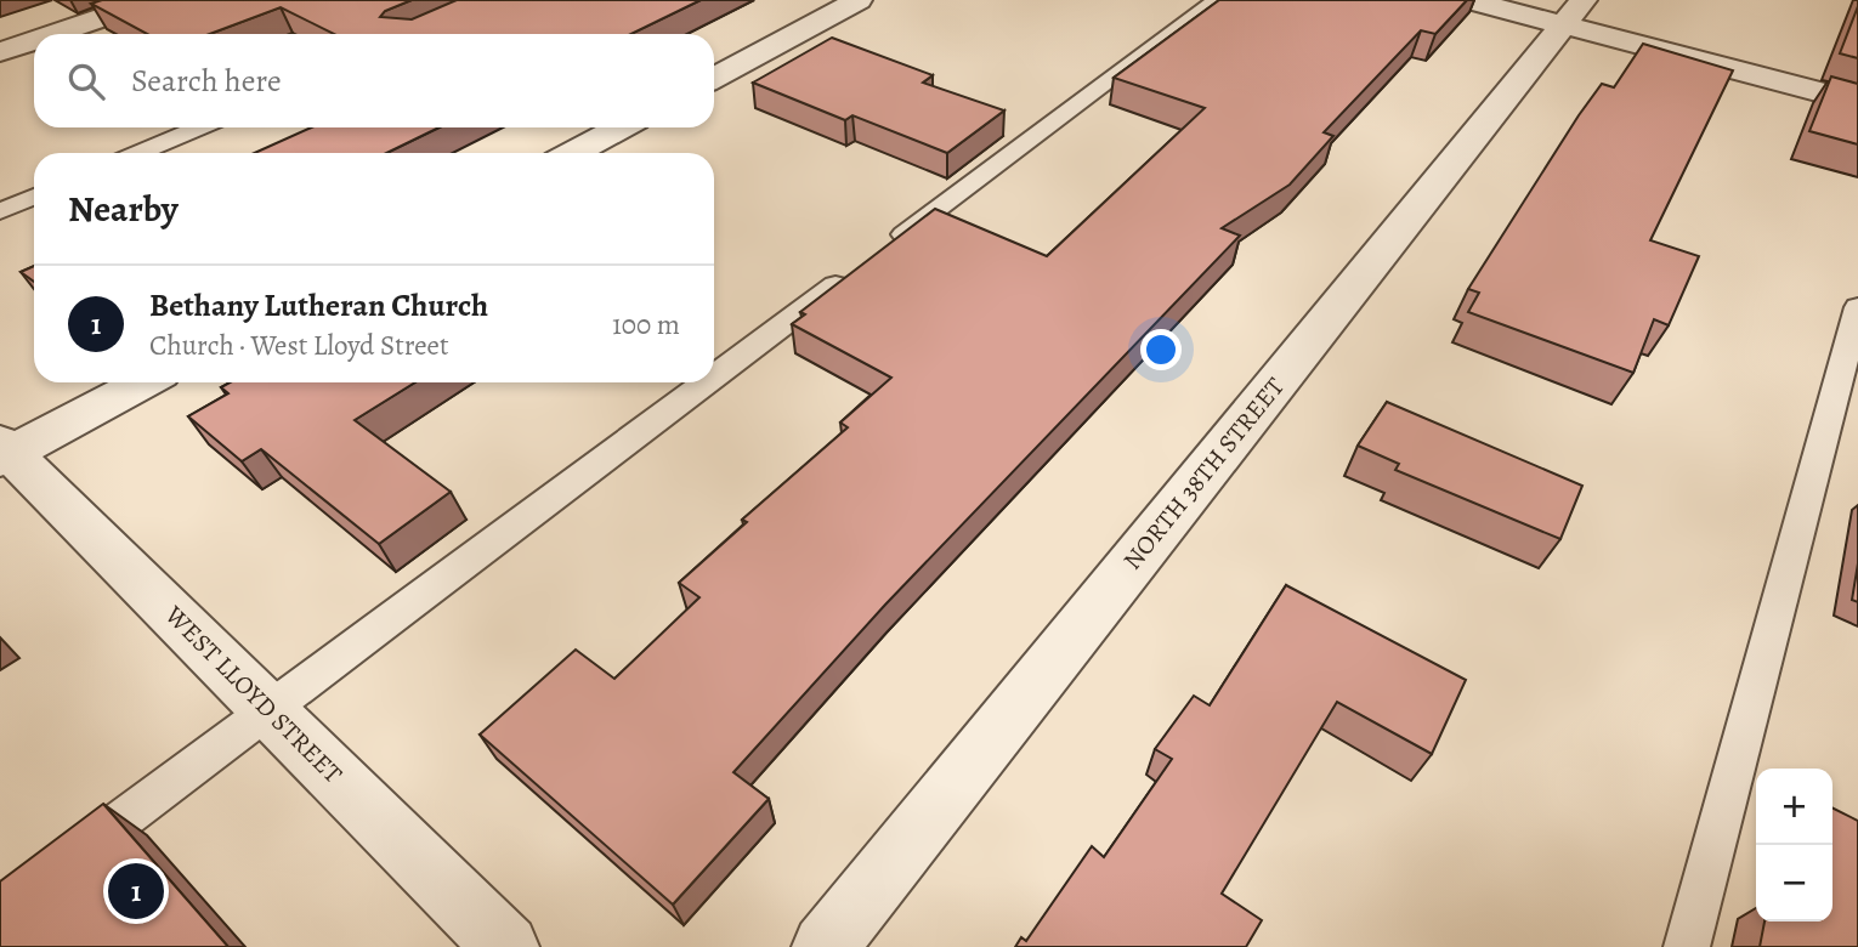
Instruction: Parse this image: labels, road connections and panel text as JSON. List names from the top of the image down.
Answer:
{
  "streets": {
    "street": ["NORTH 38TH STREET", "WEST LLOYD STREET"]
  },
  "page": {
    "search": "Search here",
    "heading": "Nearby",
    "list": [
      {
        "mark": "1",
        "name": "Bethany Lutheran Church",
        "note": "Church · West Lloyd Street",
        "value": "100 m"
      }
    ],
    "map_buttons": ["+", "−"],
    "pins": "1"
  }
}
